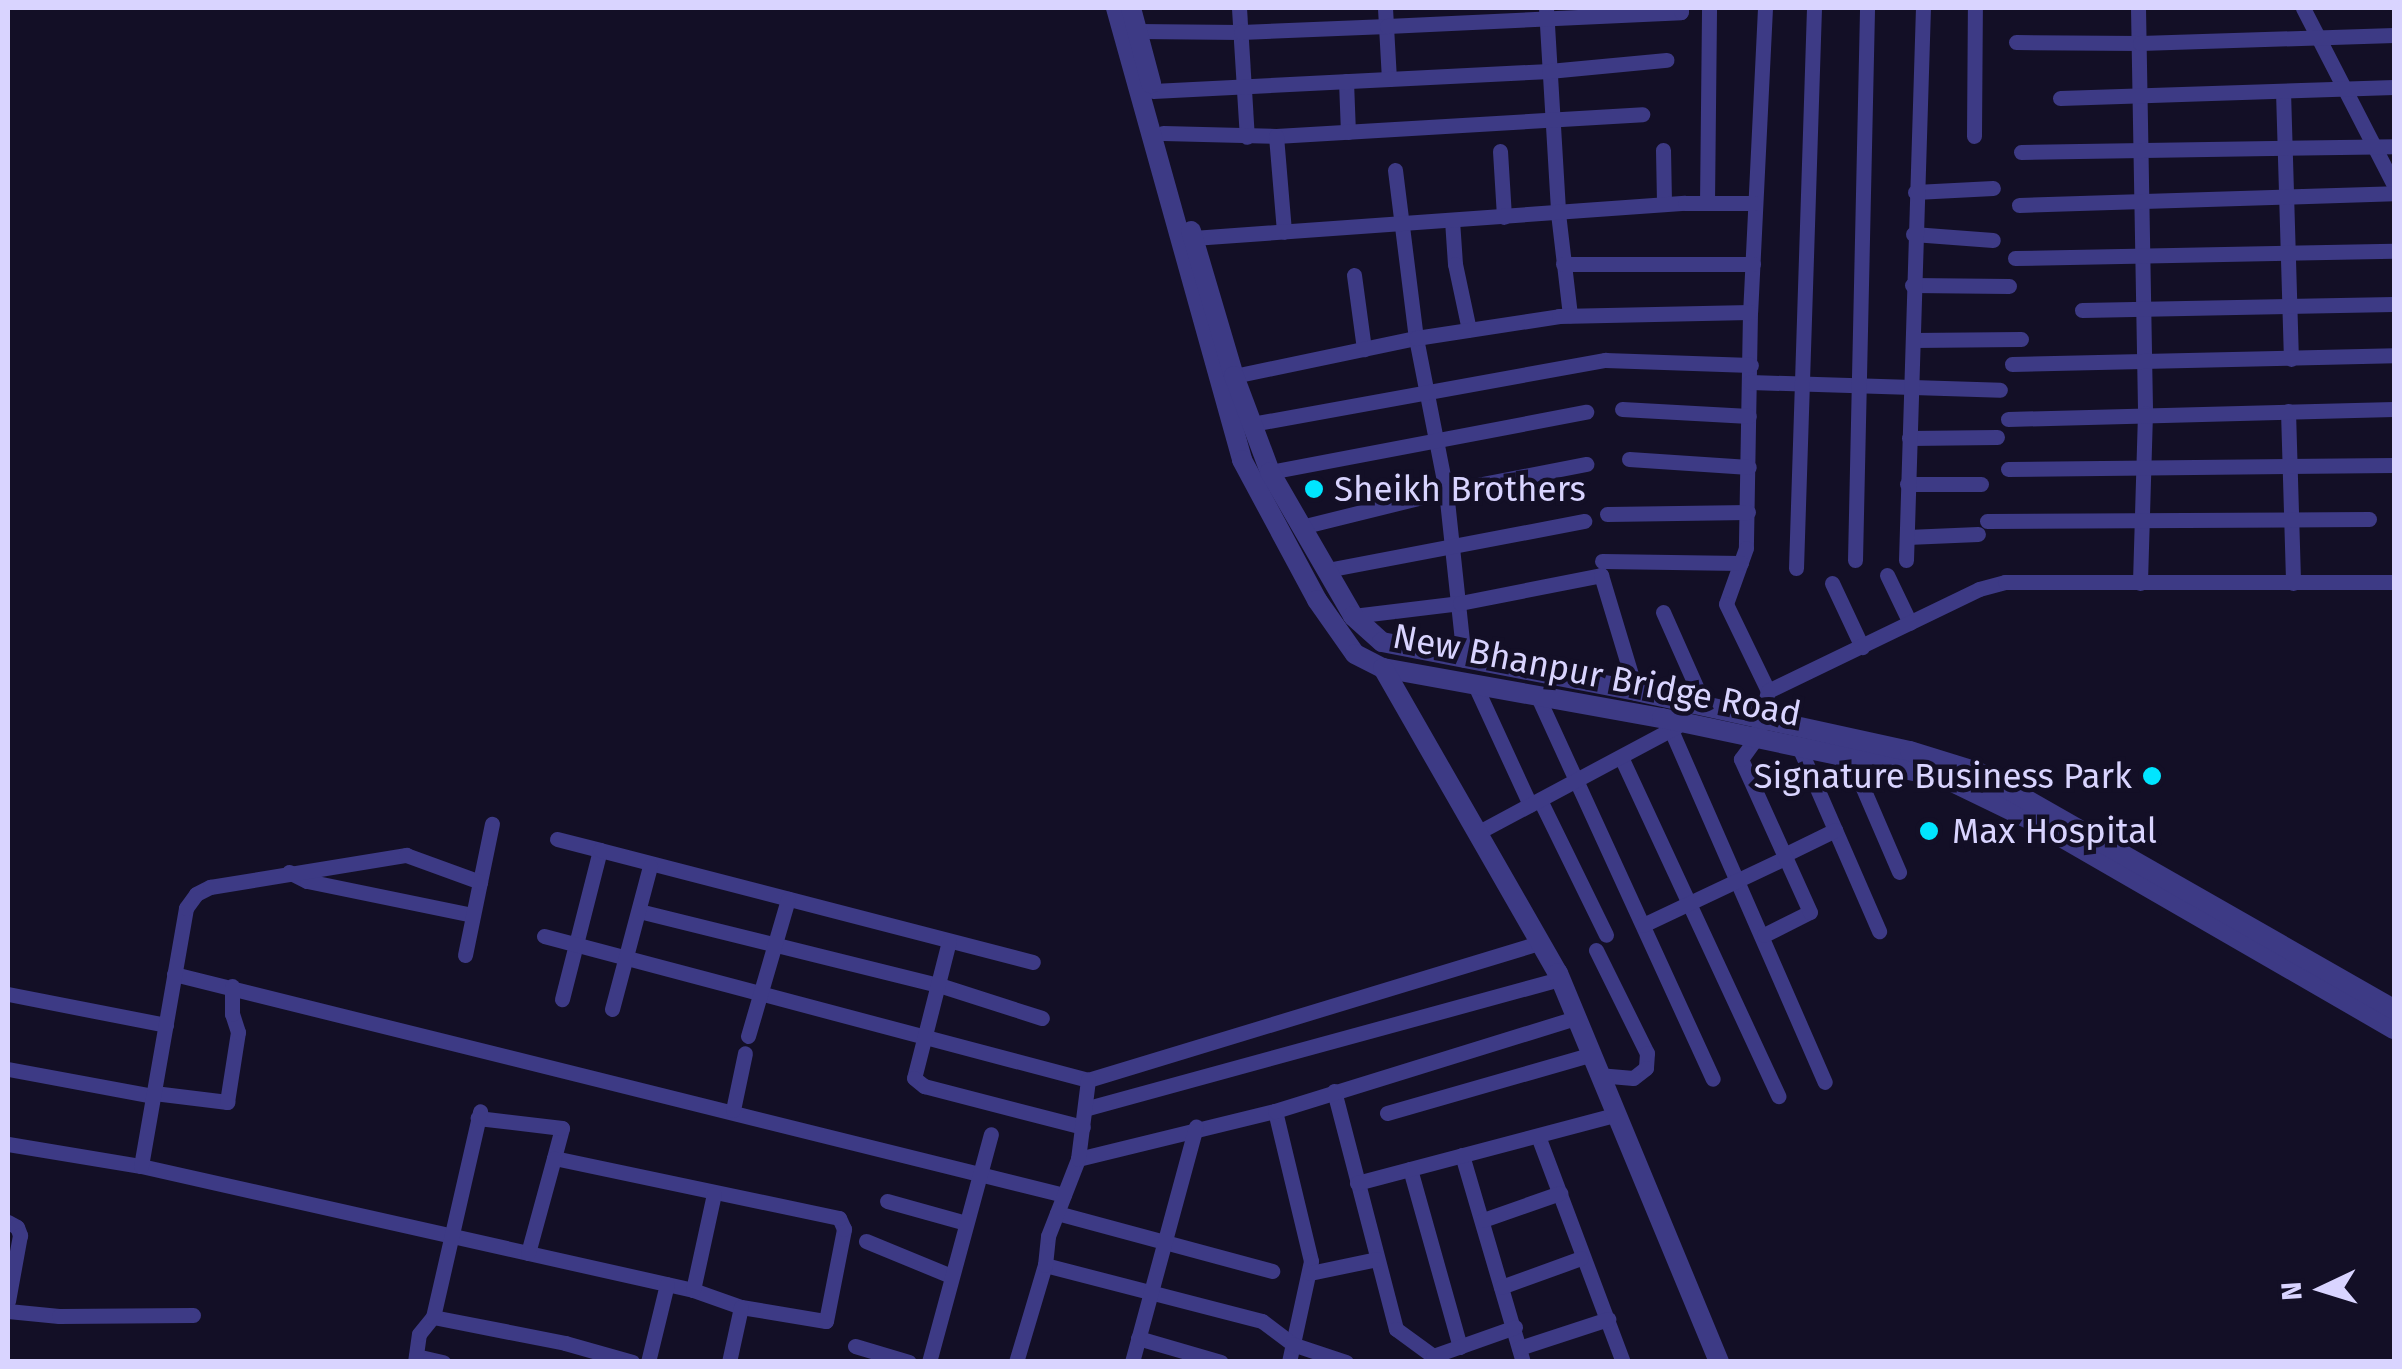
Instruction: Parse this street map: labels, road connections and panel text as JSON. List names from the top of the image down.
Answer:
{
  "streets": {
    "street": ["New Bhanpur Bridge Road"]
  },
  "places": ["Sheikh Brothers", "Signature Business Park", "Max Hospital"],
  "north": "left"
}
